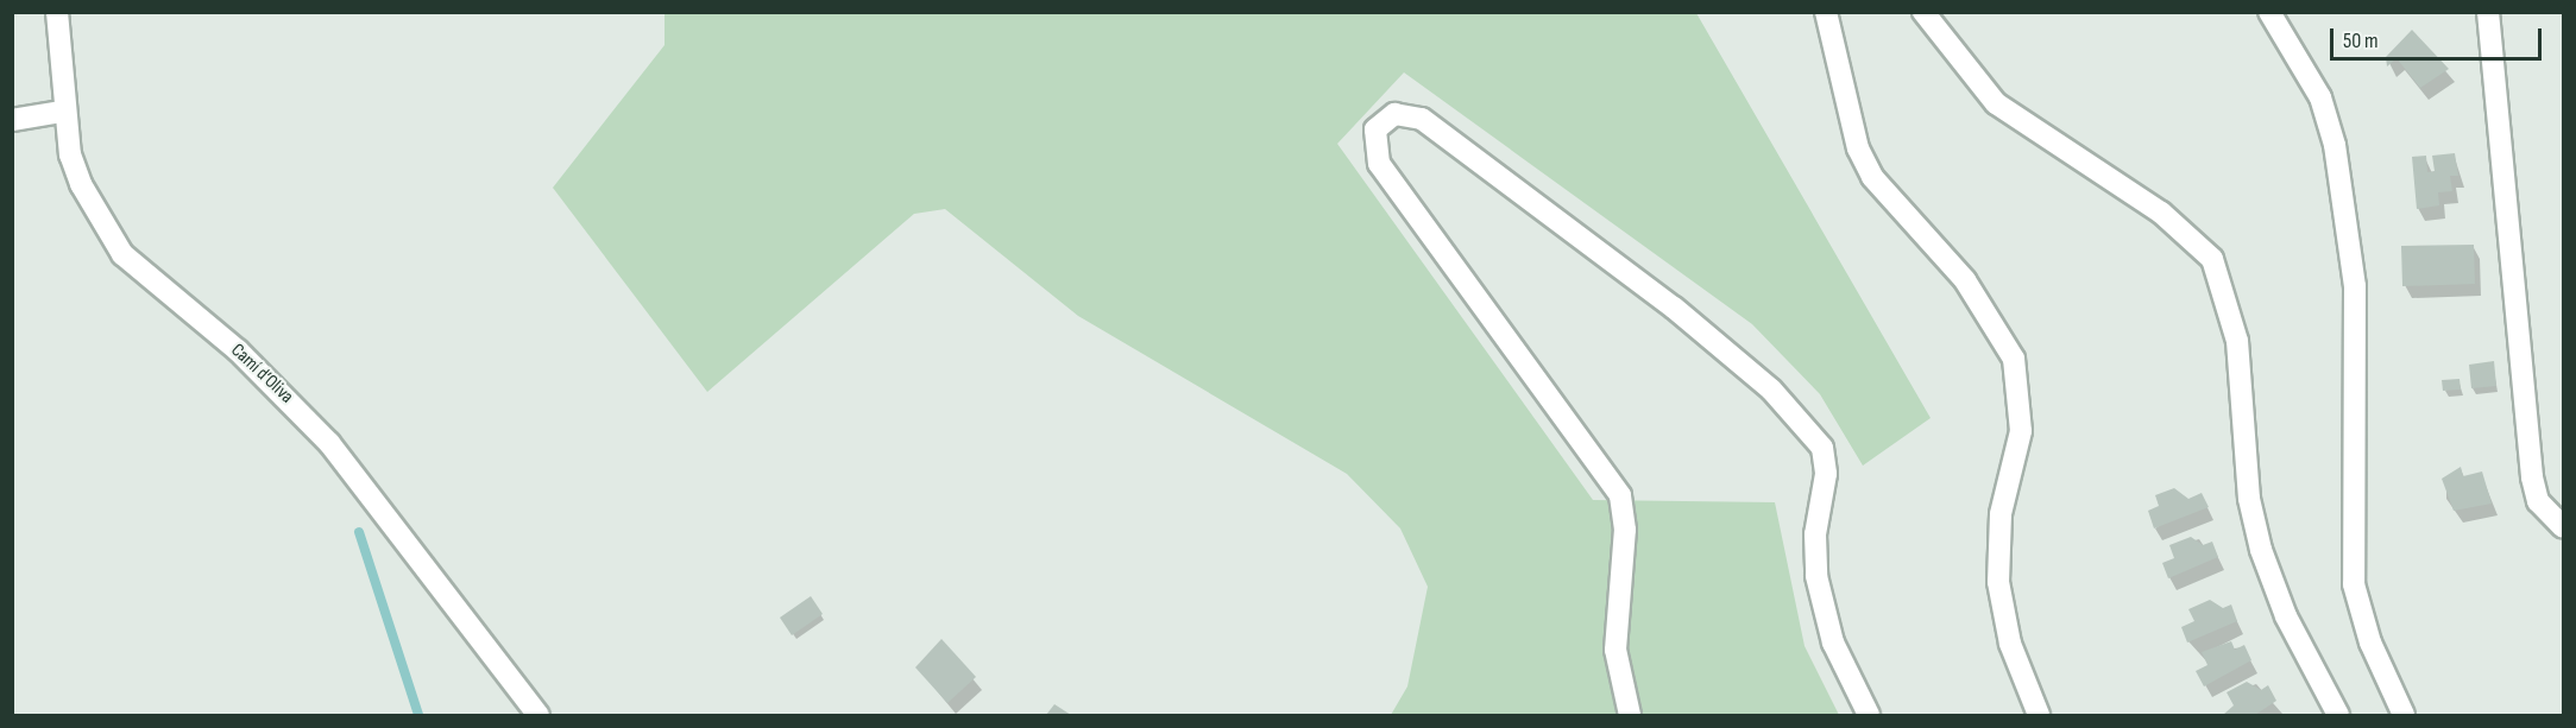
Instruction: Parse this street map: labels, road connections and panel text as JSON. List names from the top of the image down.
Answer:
{
  "streets": {
    "street": ["Camí d’Oliva"]
  },
  "scale_bar": "50 m"
}
